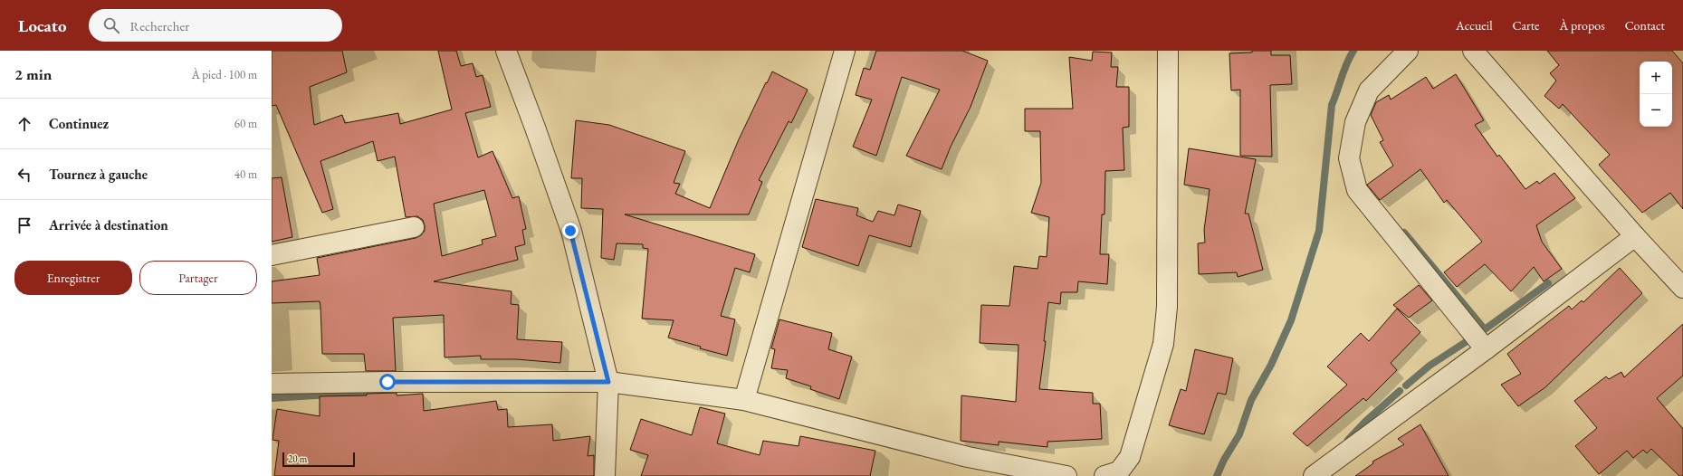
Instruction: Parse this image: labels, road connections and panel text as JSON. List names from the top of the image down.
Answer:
{
  "scale_bar": "20 m",
  "page": {
    "header": "Locato",
    "search": "Rechercher",
    "nav": [
      "Accueil",
      "Carte",
      "À propos",
      "Contact"
    ],
    "heading": ["2 min", "À pied · 100 m"],
    "map_buttons": ["+", "−"],
    "list": [
      ["Continuez", "60 m"],
      ["Tournez à gauche", "40 m"],
      "Arrivée à destination"
    ],
    "buttons": ["Enregistrer", "Partager"],
    "scale": "20 m"
  }
}
